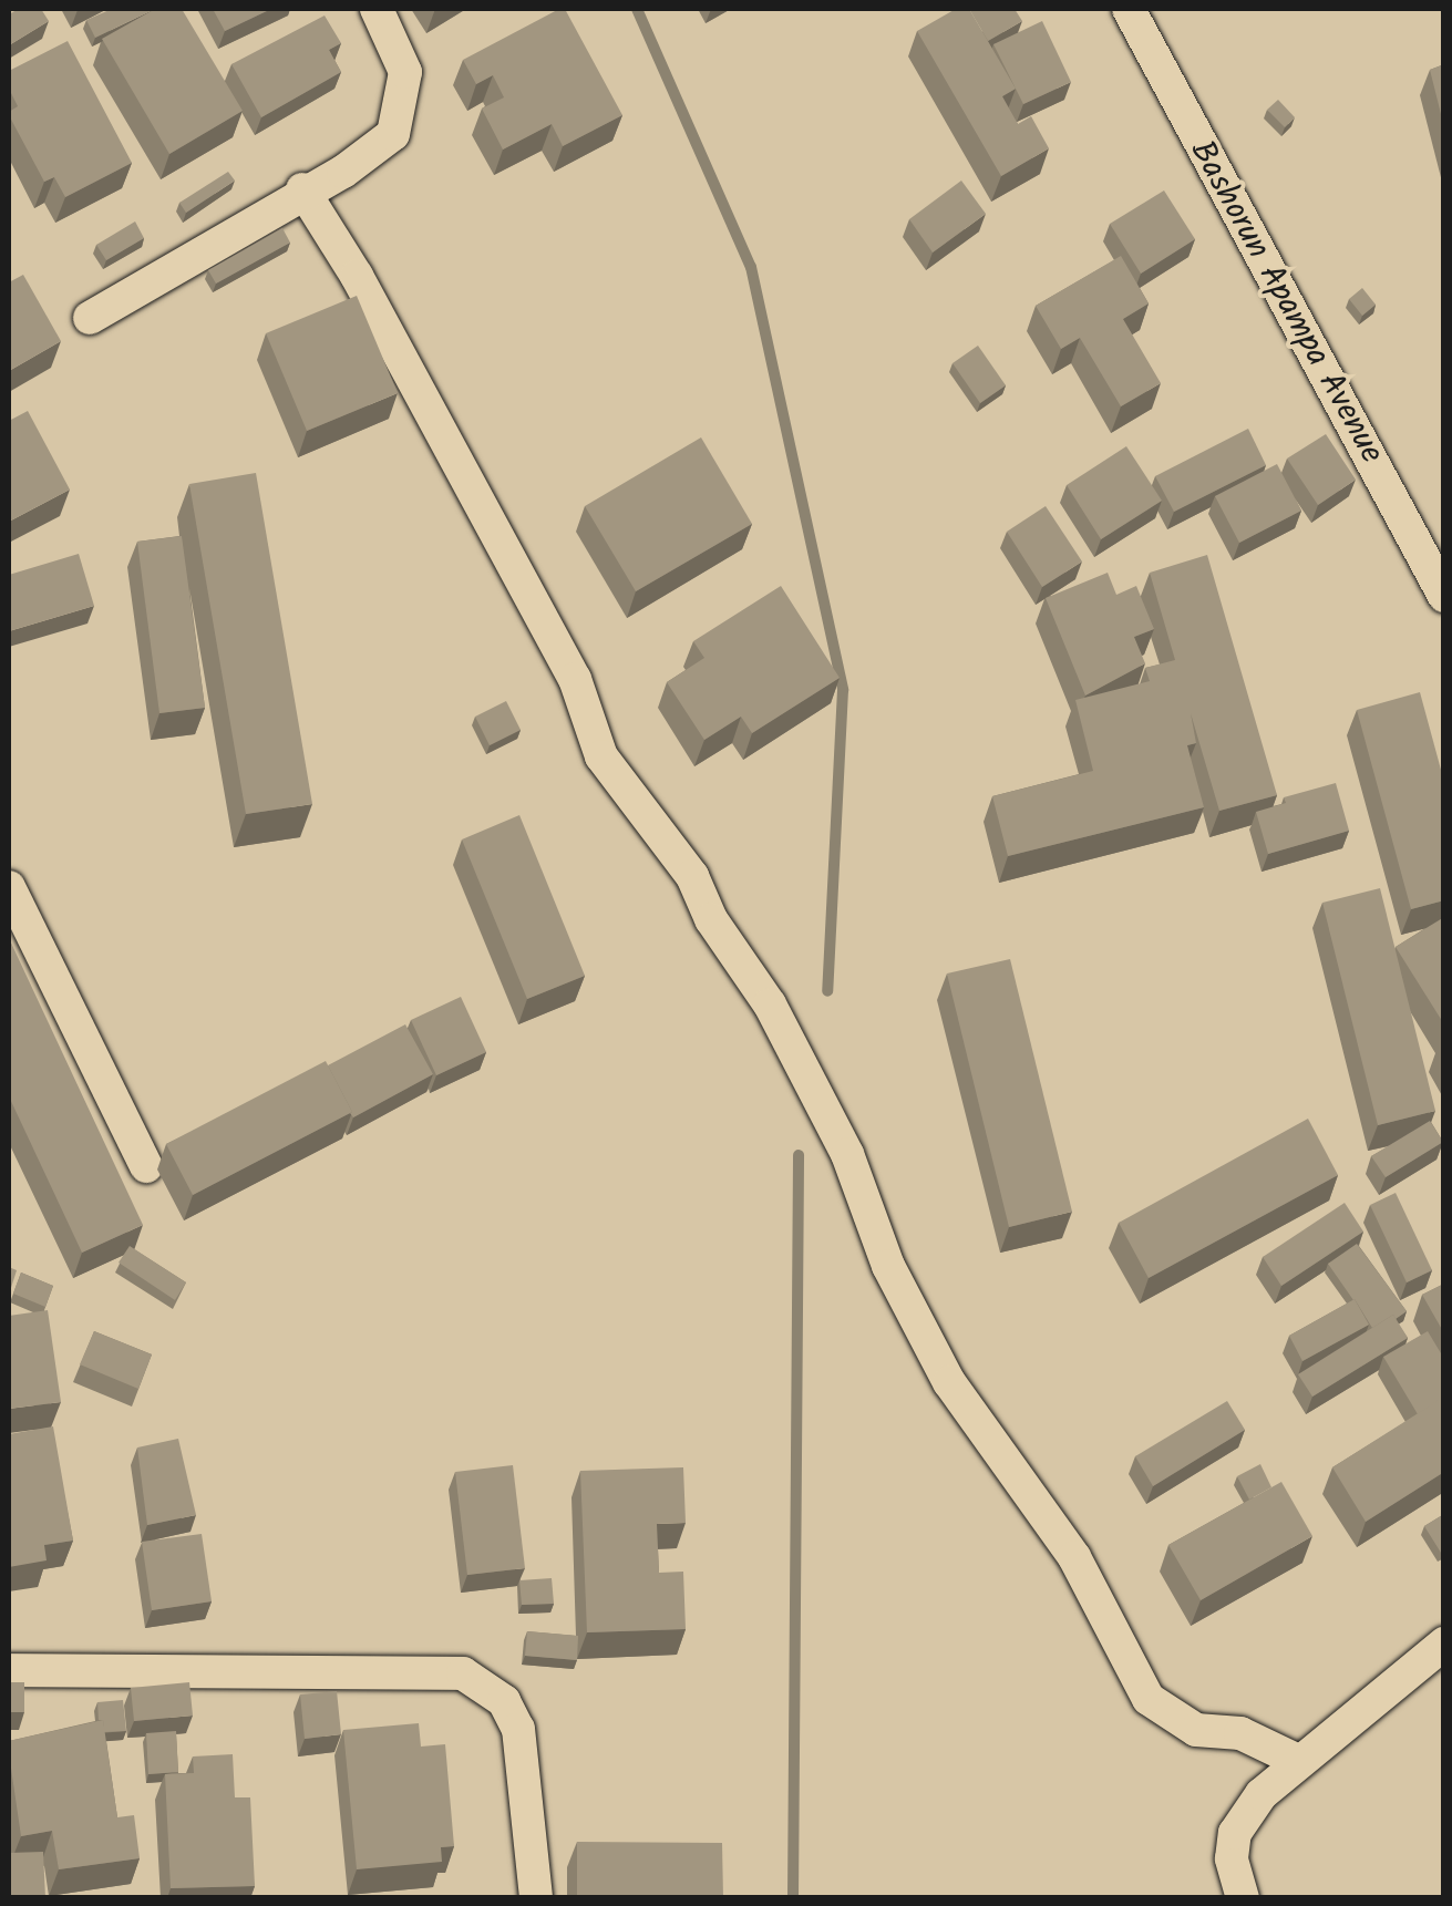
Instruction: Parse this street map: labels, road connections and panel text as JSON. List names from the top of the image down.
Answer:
{
  "streets": {
    "street": ["Bashorun Apampa Avenue"]
  }
}
